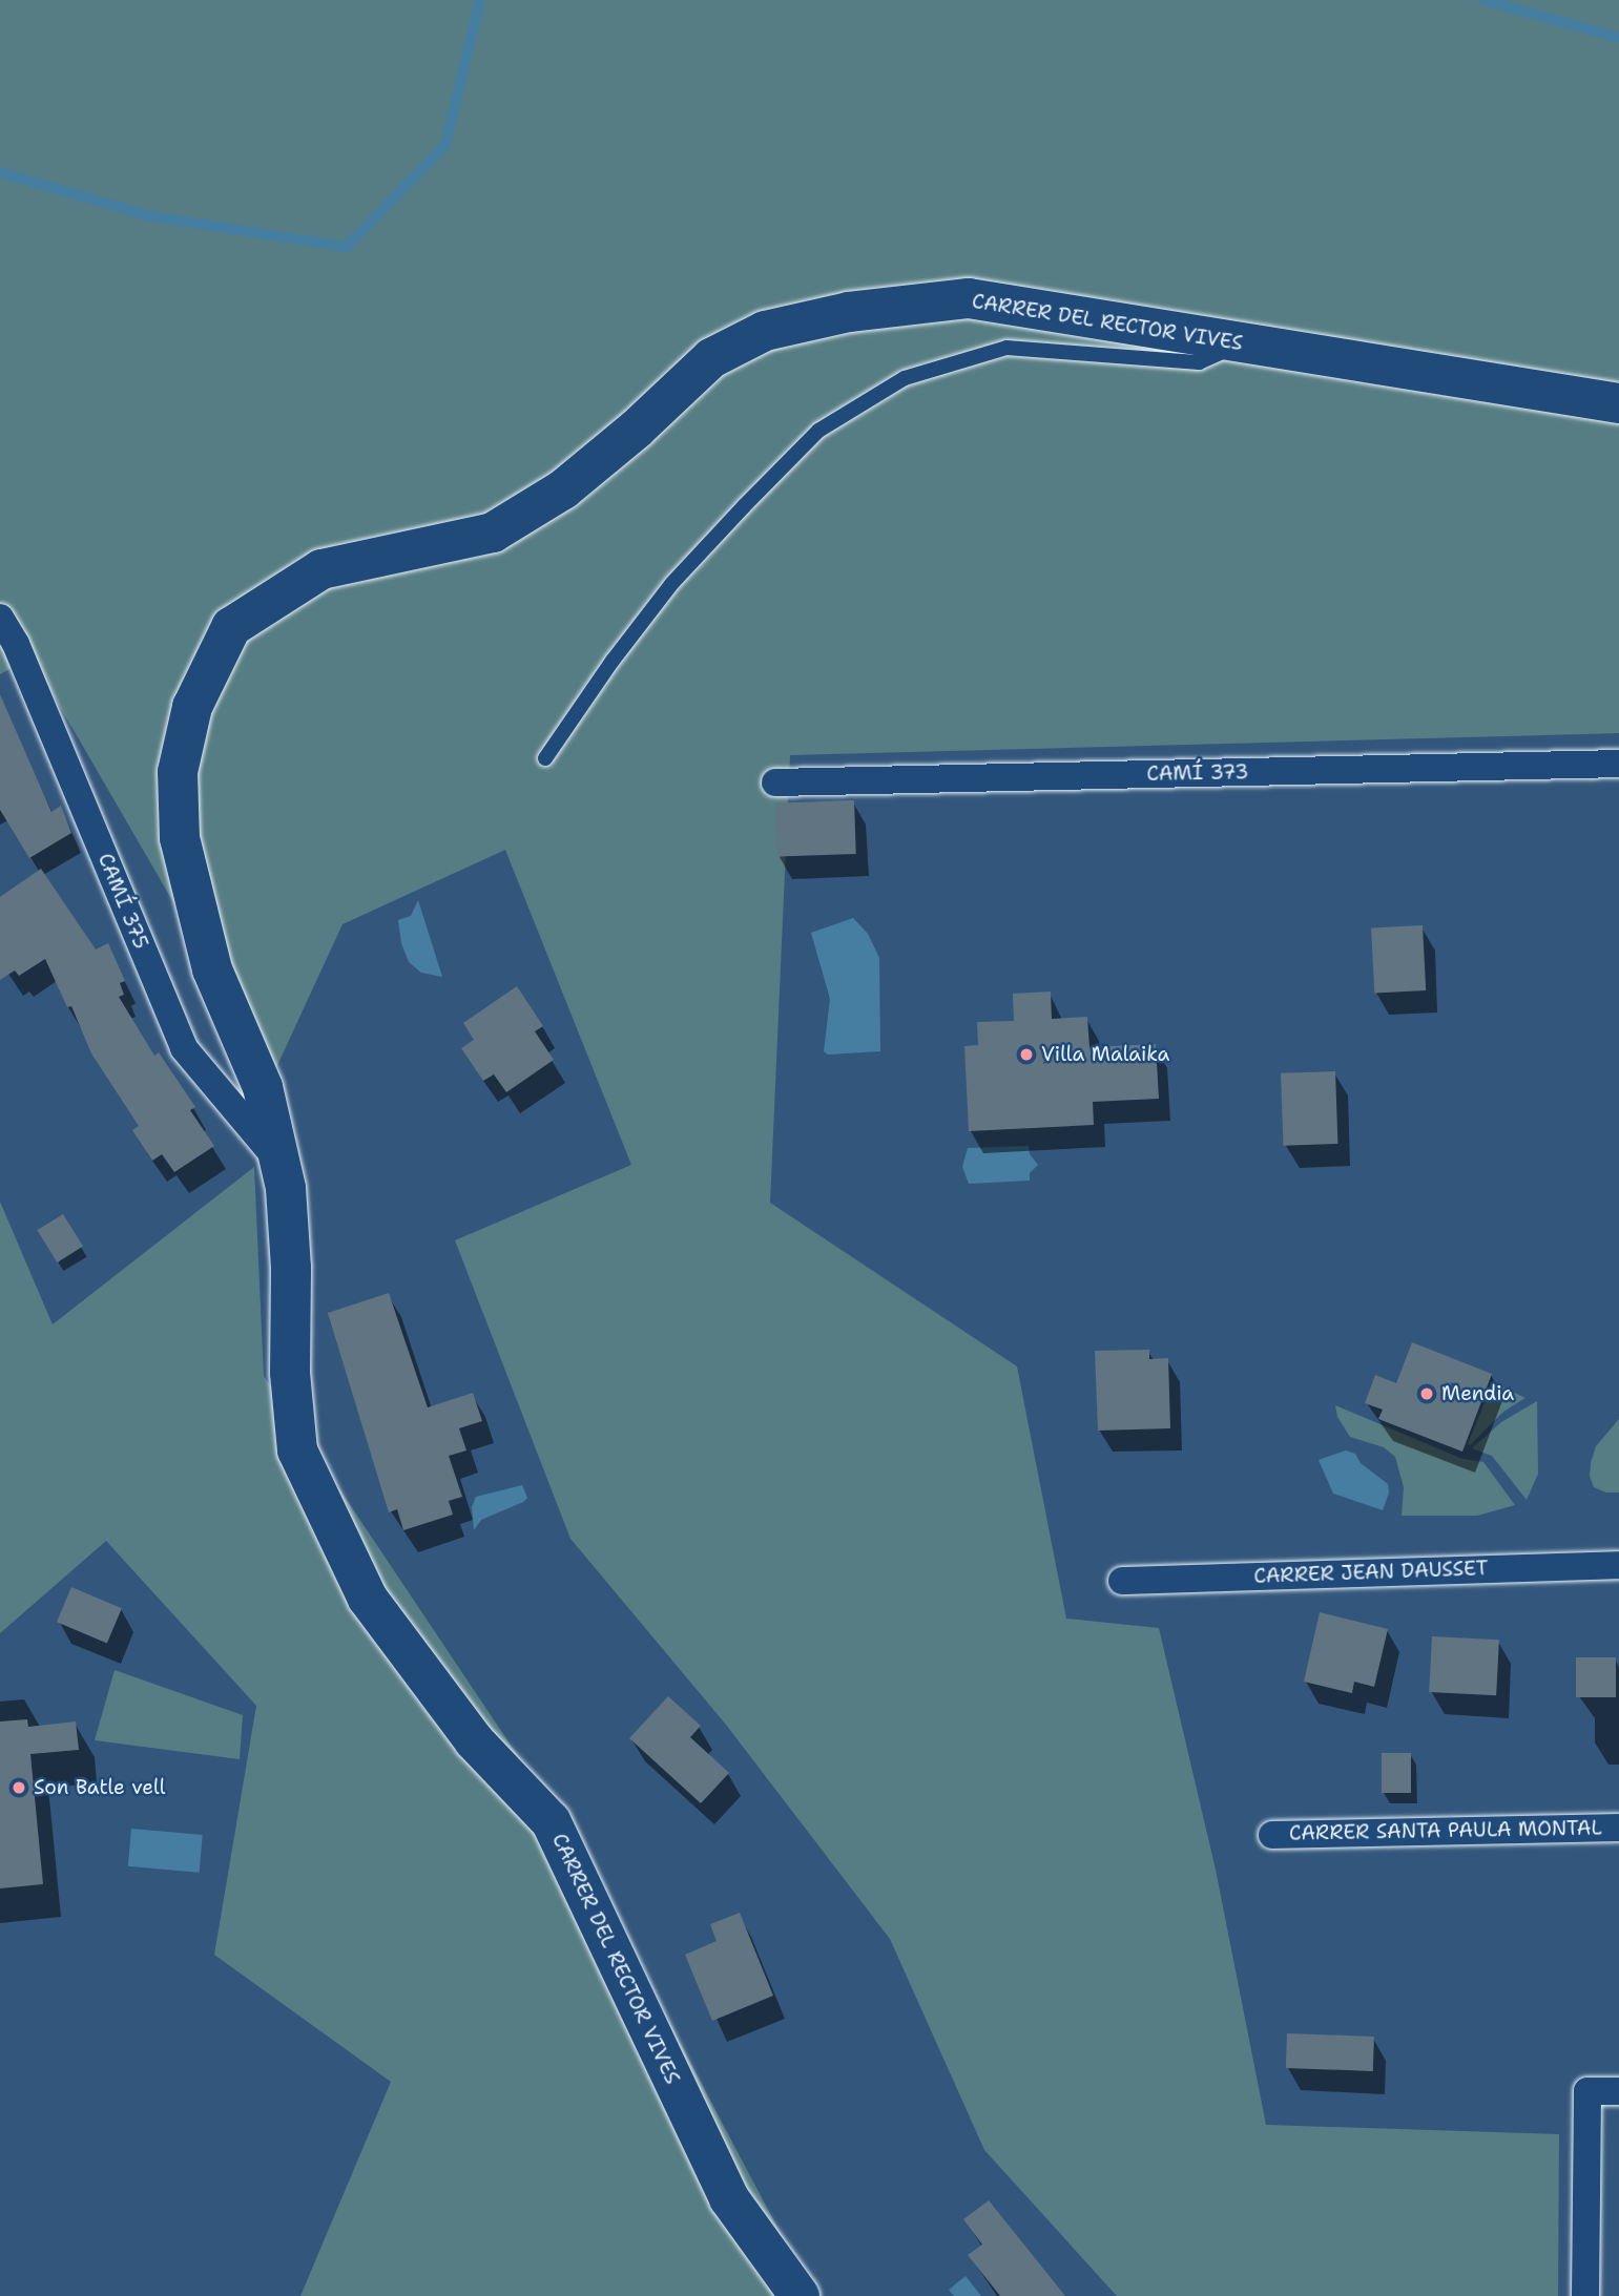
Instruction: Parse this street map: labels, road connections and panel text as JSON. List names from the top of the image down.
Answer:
{
  "streets": {
    "street": [
      "CARRER DEL RECTOR VIVES",
      "CAMÍ 373",
      "CAMÍ 375",
      "CARRER JEAN DAUSSET",
      "CARRER SANTA PAULA MONTAL"
    ]
  },
  "crossings": [
    ["CARRER DEL RECTOR VIVES", "CAMÍ 375"]
  ],
  "places": ["Villa Malaika", "Mendia", "Son Batle vell"]
}
